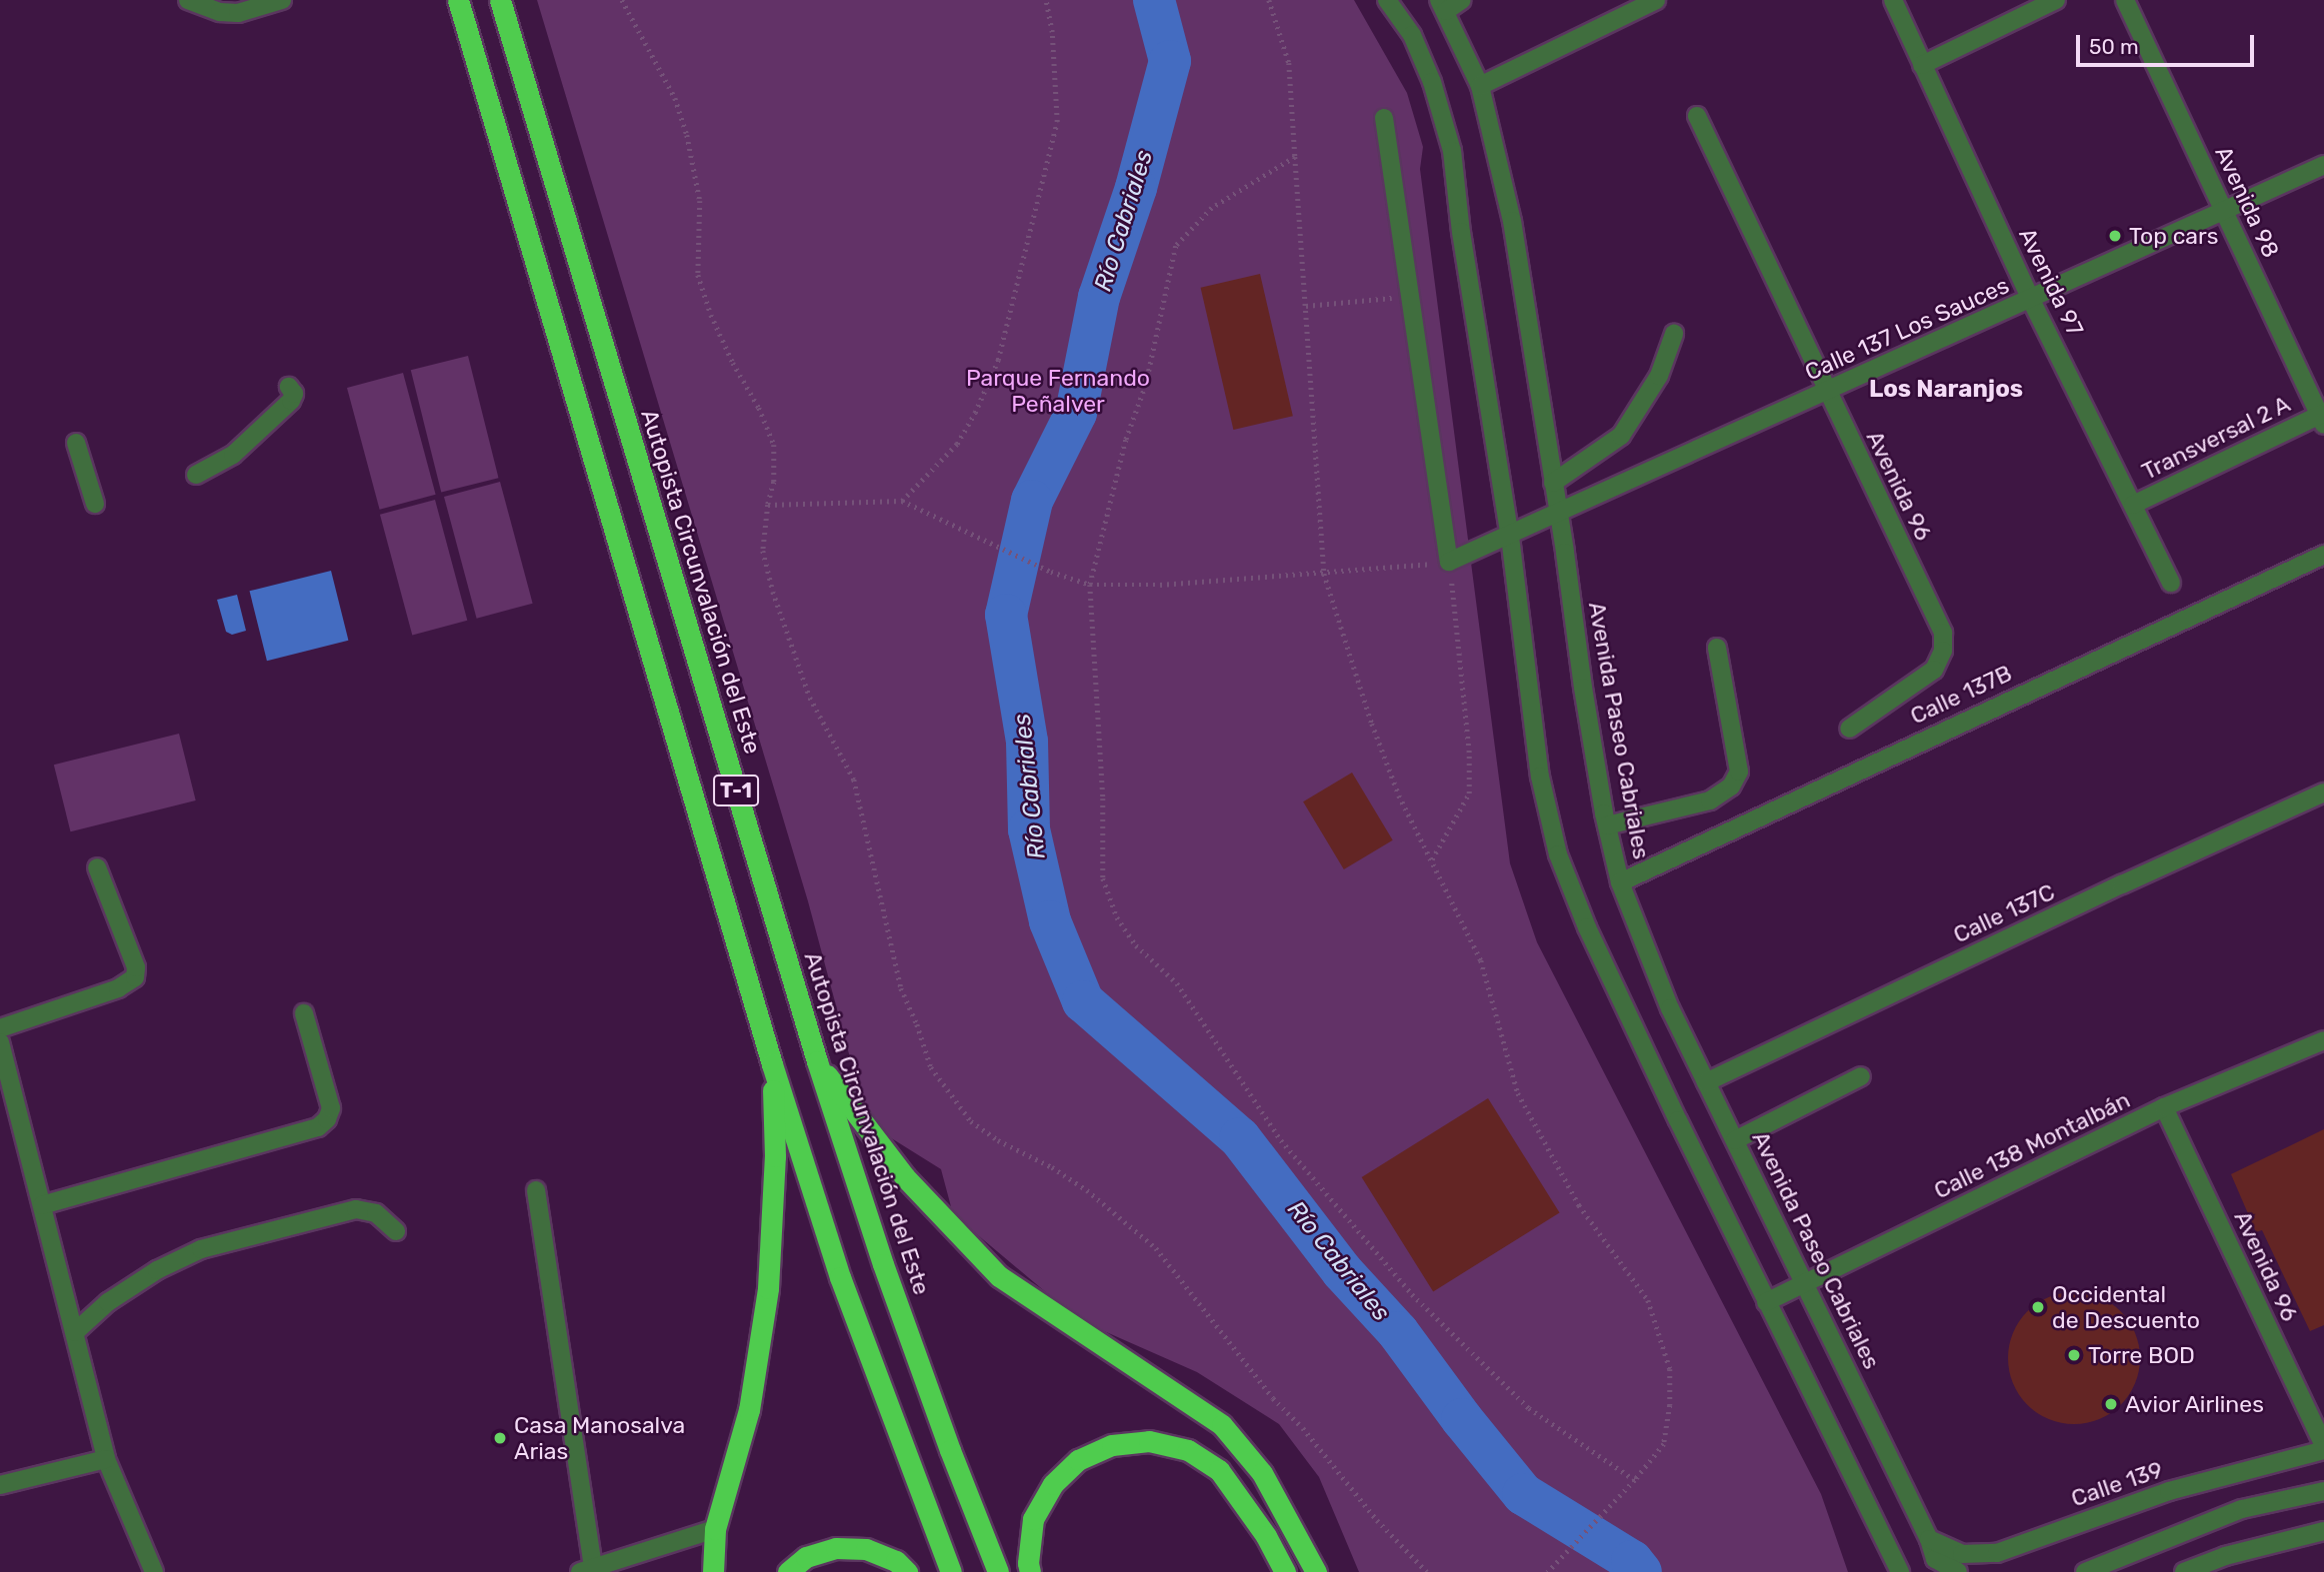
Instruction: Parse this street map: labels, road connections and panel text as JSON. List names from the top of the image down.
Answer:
{
  "streets": {
    "highway": ["Autopista Circunvalación del Este", "T-1"],
    "street": [
      "Avenida 98",
      "Avenida 97",
      "Calle 137 Los Sauces",
      "Transversal 2 A",
      "Avenida 96",
      "Calle 137B",
      "Avenida Paseo Cabriales",
      "Calle 137C",
      "Calle 138 Montalbán",
      "Calle 139"
    ]
  },
  "crossings": [
    ["Avenida 98", "Calle 137 Los Sauces"],
    ["Avenida 98", "Transversal 2 A"],
    ["Avenida 97", "Calle 137 Los Sauces"],
    ["Avenida 97", "Transversal 2 A"],
    ["Calle 137 Los Sauces", "Avenida 96"],
    ["Calle 137 Los Sauces", "Avenida Paseo Cabriales"],
    ["Avenida 96", "Calle 138 Montalbán"],
    ["Avenida 96", "Calle 139"],
    ["Calle 137B", "Avenida Paseo Cabriales"],
    ["Avenida Paseo Cabriales", "Calle 137C"],
    ["Avenida Paseo Cabriales", "Calle 138 Montalbán"],
    ["Avenida Paseo Cabriales", "Calle 139"]
  ],
  "districts": ["Los Naranjos"],
  "water": ["Río Cabriales"],
  "parks": ["Parque Fernando Peñalver"],
  "places": [
    "Top cars",
    "Occidental de Descuento",
    "Torre BOD",
    "Avior Airlines",
    "Casa Manosalva Arias"
  ],
  "scale_bar": "50 m"
}
